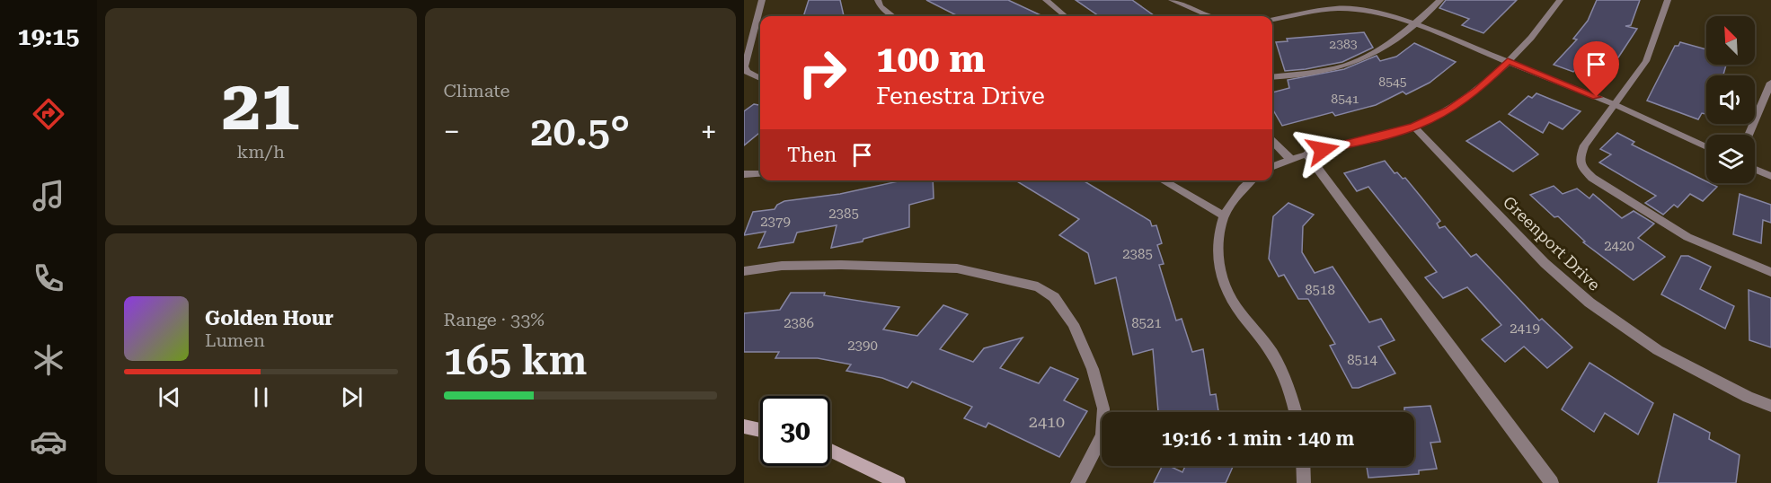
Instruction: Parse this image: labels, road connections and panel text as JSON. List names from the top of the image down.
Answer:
{
  "streets": {
    "street": ["Greenport Drive"]
  },
  "house_numbers": [
    "2383",
    "8545",
    "8541",
    "2385",
    "2379",
    "2420",
    "2385",
    "8518",
    "2386",
    "8521",
    "2419",
    "2390",
    "8514",
    "2410"
  ],
  "north": "top left",
  "page": {
    "tabs": "19:15",
    "tile": [
      ["21", "km/h"],
      "Climate",
      ["Range · 33%", "165 km"]
    ],
    "turn": ["100 m", "Fenestra Drive"],
    "heat": ["−", "20.5°", "+"],
    "then": "Then",
    "song": ["Golden Hour", "Lumen"],
    "limit": "30",
    "trip": "19:16 · 1 min · 140 m"
  }
}
